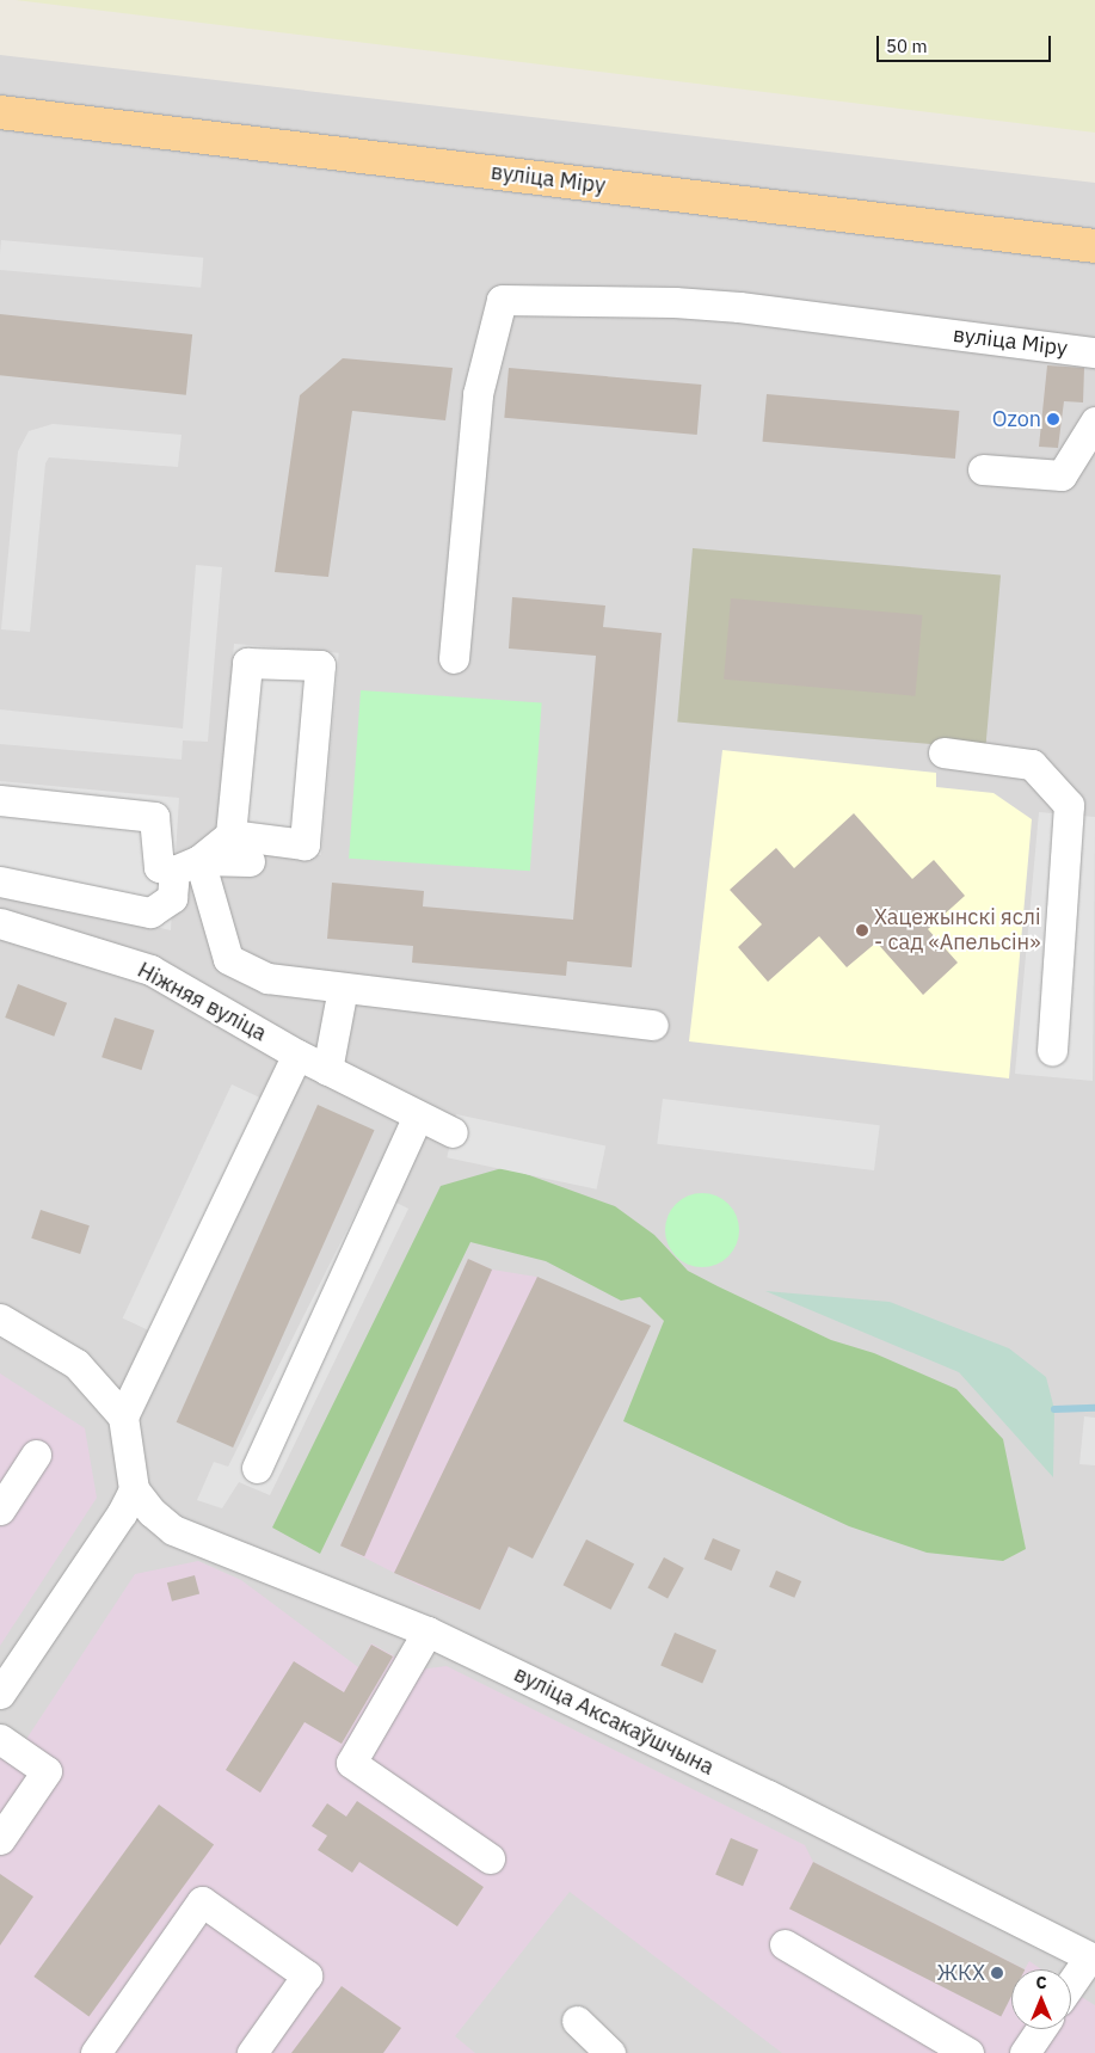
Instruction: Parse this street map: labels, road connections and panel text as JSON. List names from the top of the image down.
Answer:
{
  "streets": {
    "main road": ["вуліца Міру"],
    "street": ["Ніжняя вуліца", "вуліца Аксакаўшчына"]
  },
  "places": ["Ozon", "Хацежынскі яслі - сад «Апельсін»", "ЖКХ"],
  "scale_bar": "50 m",
  "north": "top"
}
